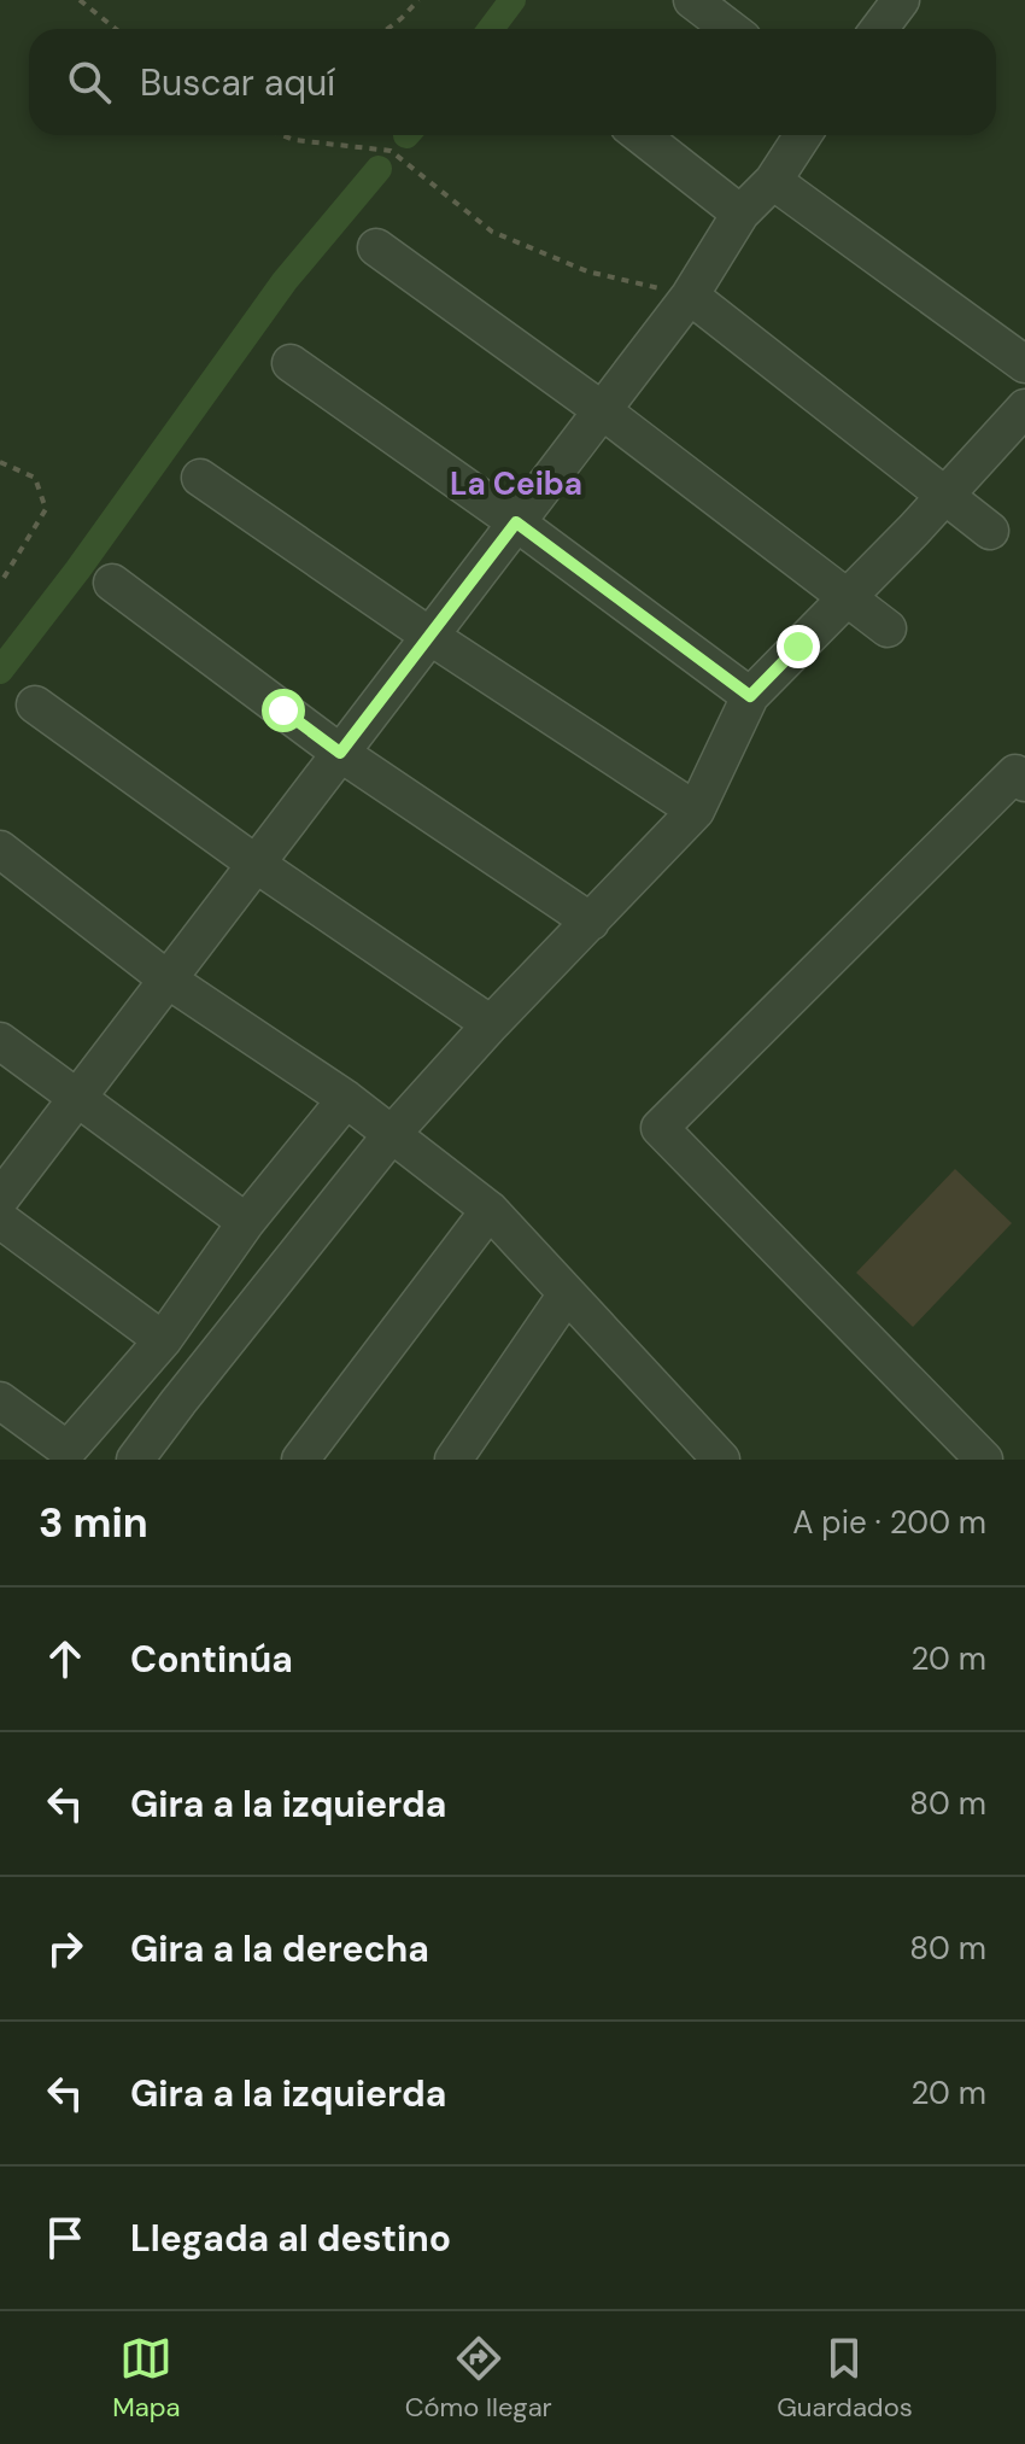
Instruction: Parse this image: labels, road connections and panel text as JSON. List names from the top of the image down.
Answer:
{
  "districts": ["La Ceiba"],
  "page": {
    "search": "Buscar aquí",
    "heading": ["3 min", "A pie · 200 m"],
    "list": [
      ["Continúa", "20 m"],
      ["Gira a la izquierda", "80 m"],
      ["Gira a la derecha", "80 m"],
      ["Gira a la izquierda", "20 m"],
      "Llegada al destino"
    ],
    "nav": ["Mapa", "Cómo llegar", "Guardados"]
  }
}
